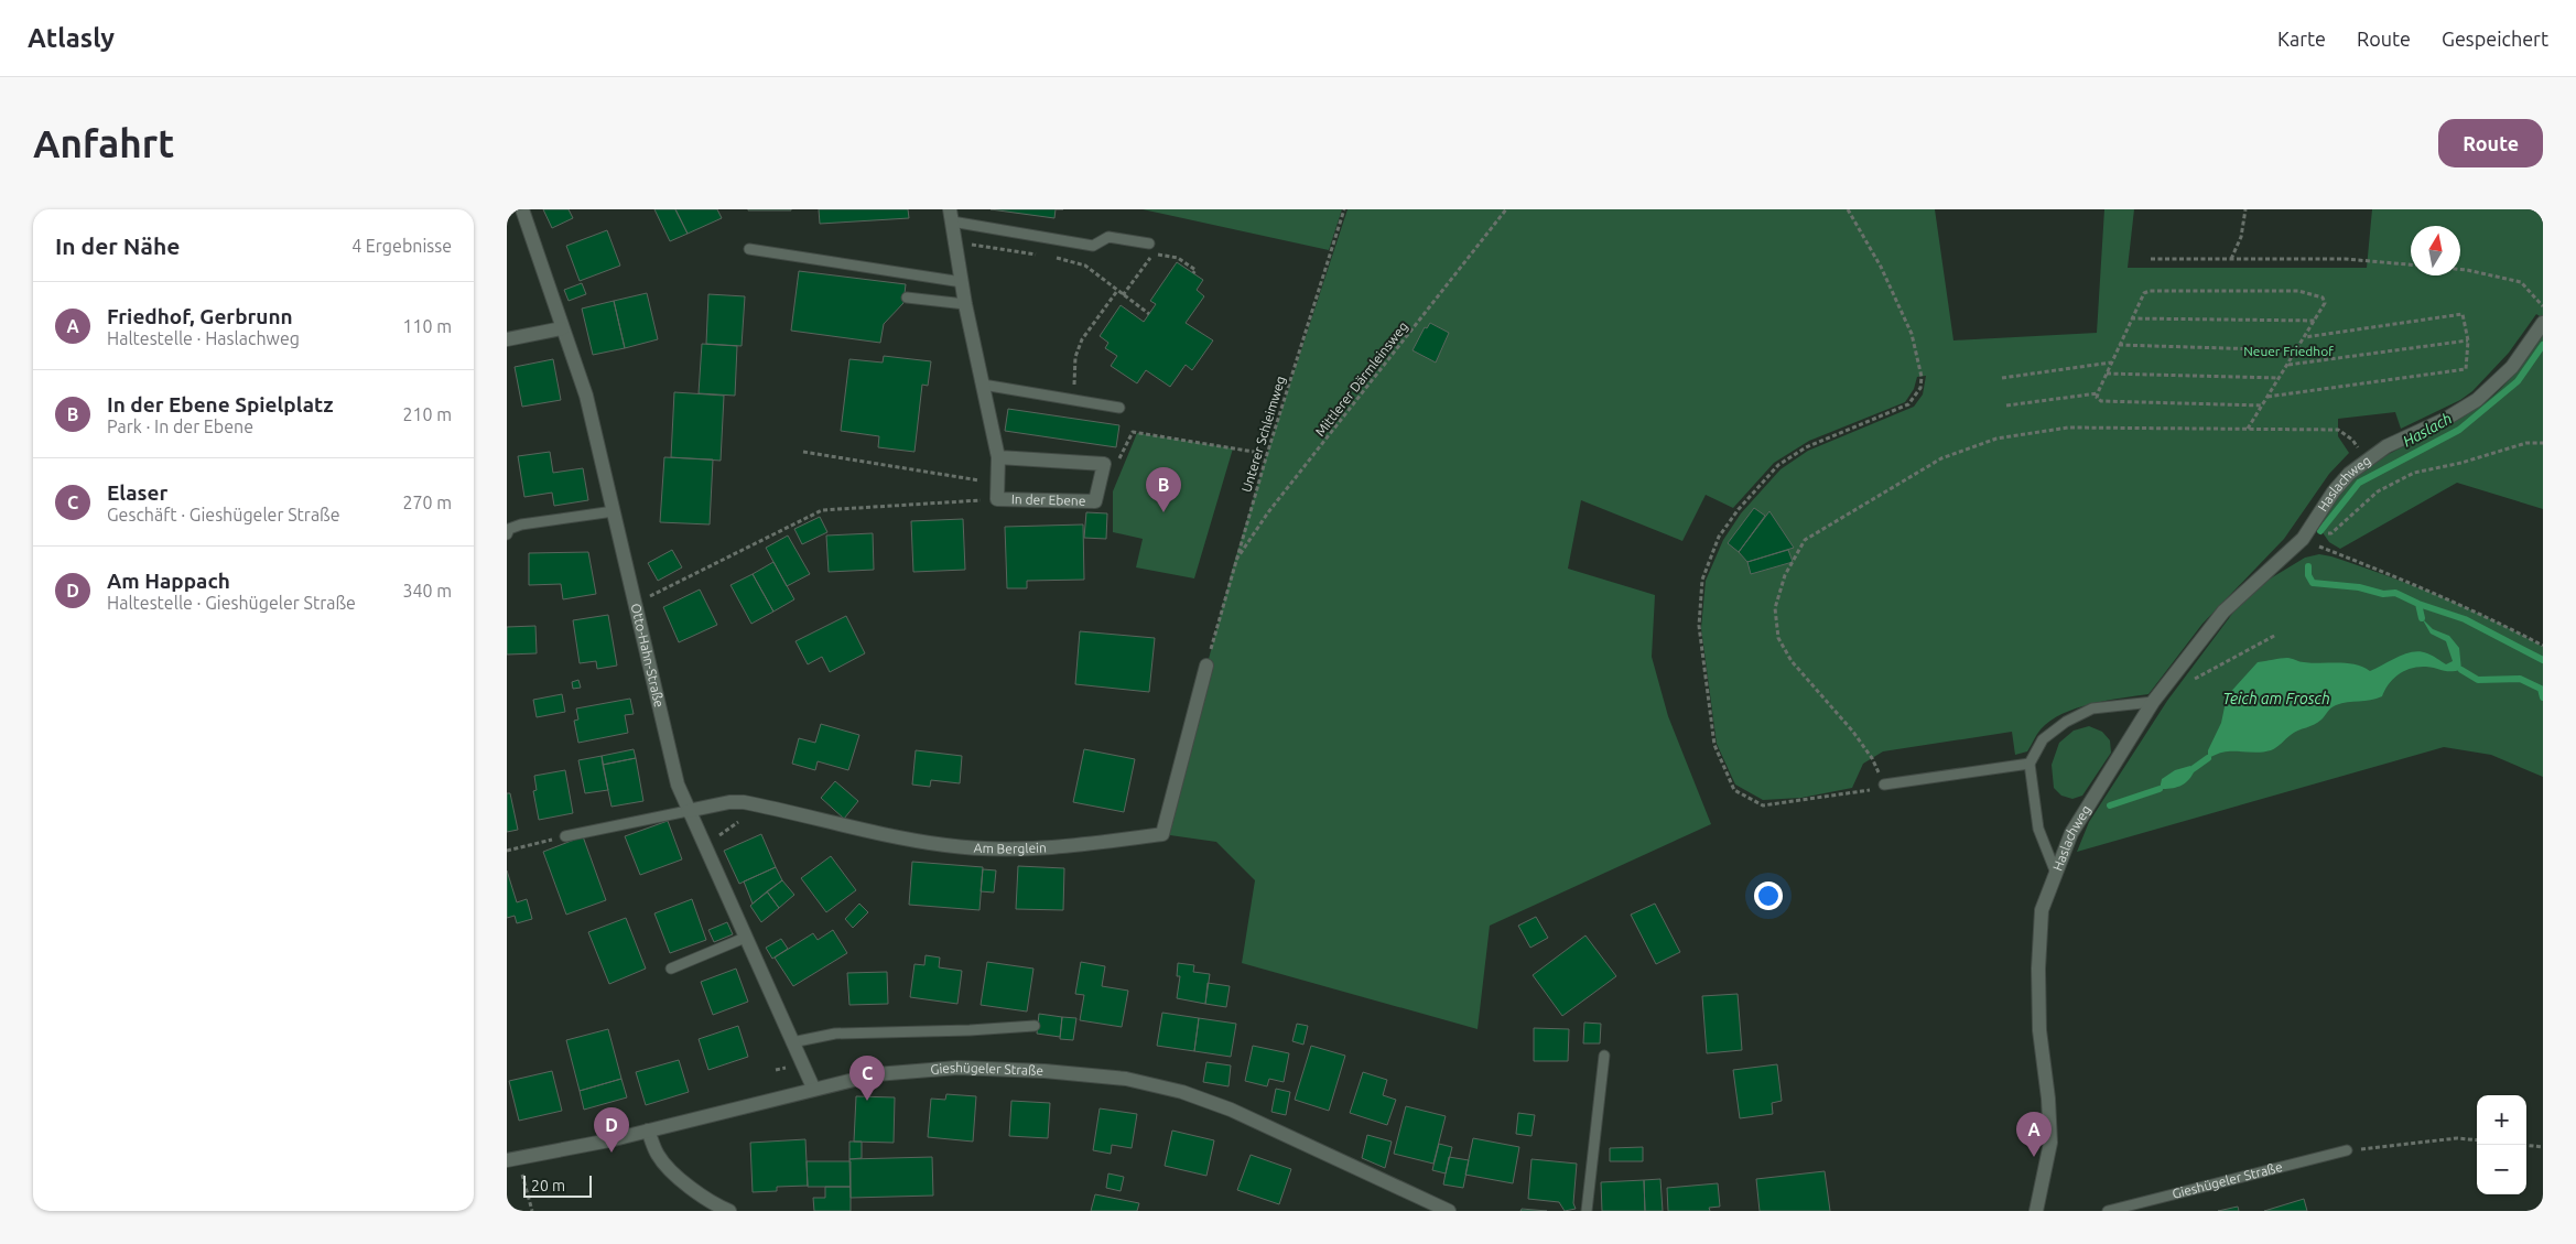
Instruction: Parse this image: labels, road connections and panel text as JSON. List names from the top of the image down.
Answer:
{
  "streets": {
    "street": [
      "Haslachweg",
      "In der Ebene",
      "Otto-Hahn-Straße",
      "Am Berglein",
      "Gieshügeler Straße"
    ],
    "path": ["Mittlerer Därmleinsweg", "Unterer Schleimweg"]
  },
  "crossings": [
    ["Mittlerer Därmleinsweg", "Unterer Schleimweg"],
    ["Unterer Schleimweg", "Am Berglein"],
    ["Otto-Hahn-Straße", "Am Berglein"],
    ["Otto-Hahn-Straße", "Gieshügeler Straße"]
  ],
  "water": ["Haslach", "Teich am Frosch"],
  "parks": ["Neuer Friedhof"],
  "scale_bar": "20 m",
  "north": "top",
  "page": {
    "header": "Atlasly",
    "nav": ["Karte", "Route", "Gespeichert"],
    "buttons": "Route",
    "title": "Anfahrt",
    "heading": ["In der Nähe", "4 Ergebnisse"],
    "list": [
      {
        "mark": "A",
        "name": "Friedhof, Gerbrunn",
        "note": "Haltestelle · Haslachweg",
        "value": "110 m"
      },
      {
        "mark": "B",
        "name": "In der Ebene Spielplatz",
        "note": "Park · In der Ebene",
        "value": "210 m"
      },
      {
        "mark": "C",
        "name": "Elaser",
        "note": "Geschäft · Gieshügeler Straße",
        "value": "270 m"
      },
      {
        "mark": "D",
        "name": "Am Happach",
        "note": "Haltestelle · Gieshügeler Straße",
        "value": "340 m"
      }
    ],
    "pins": [
      "B",
      "C",
      "D",
      "A"
    ],
    "map_buttons": ["+", "−"],
    "scale": "20 m"
  }
}
